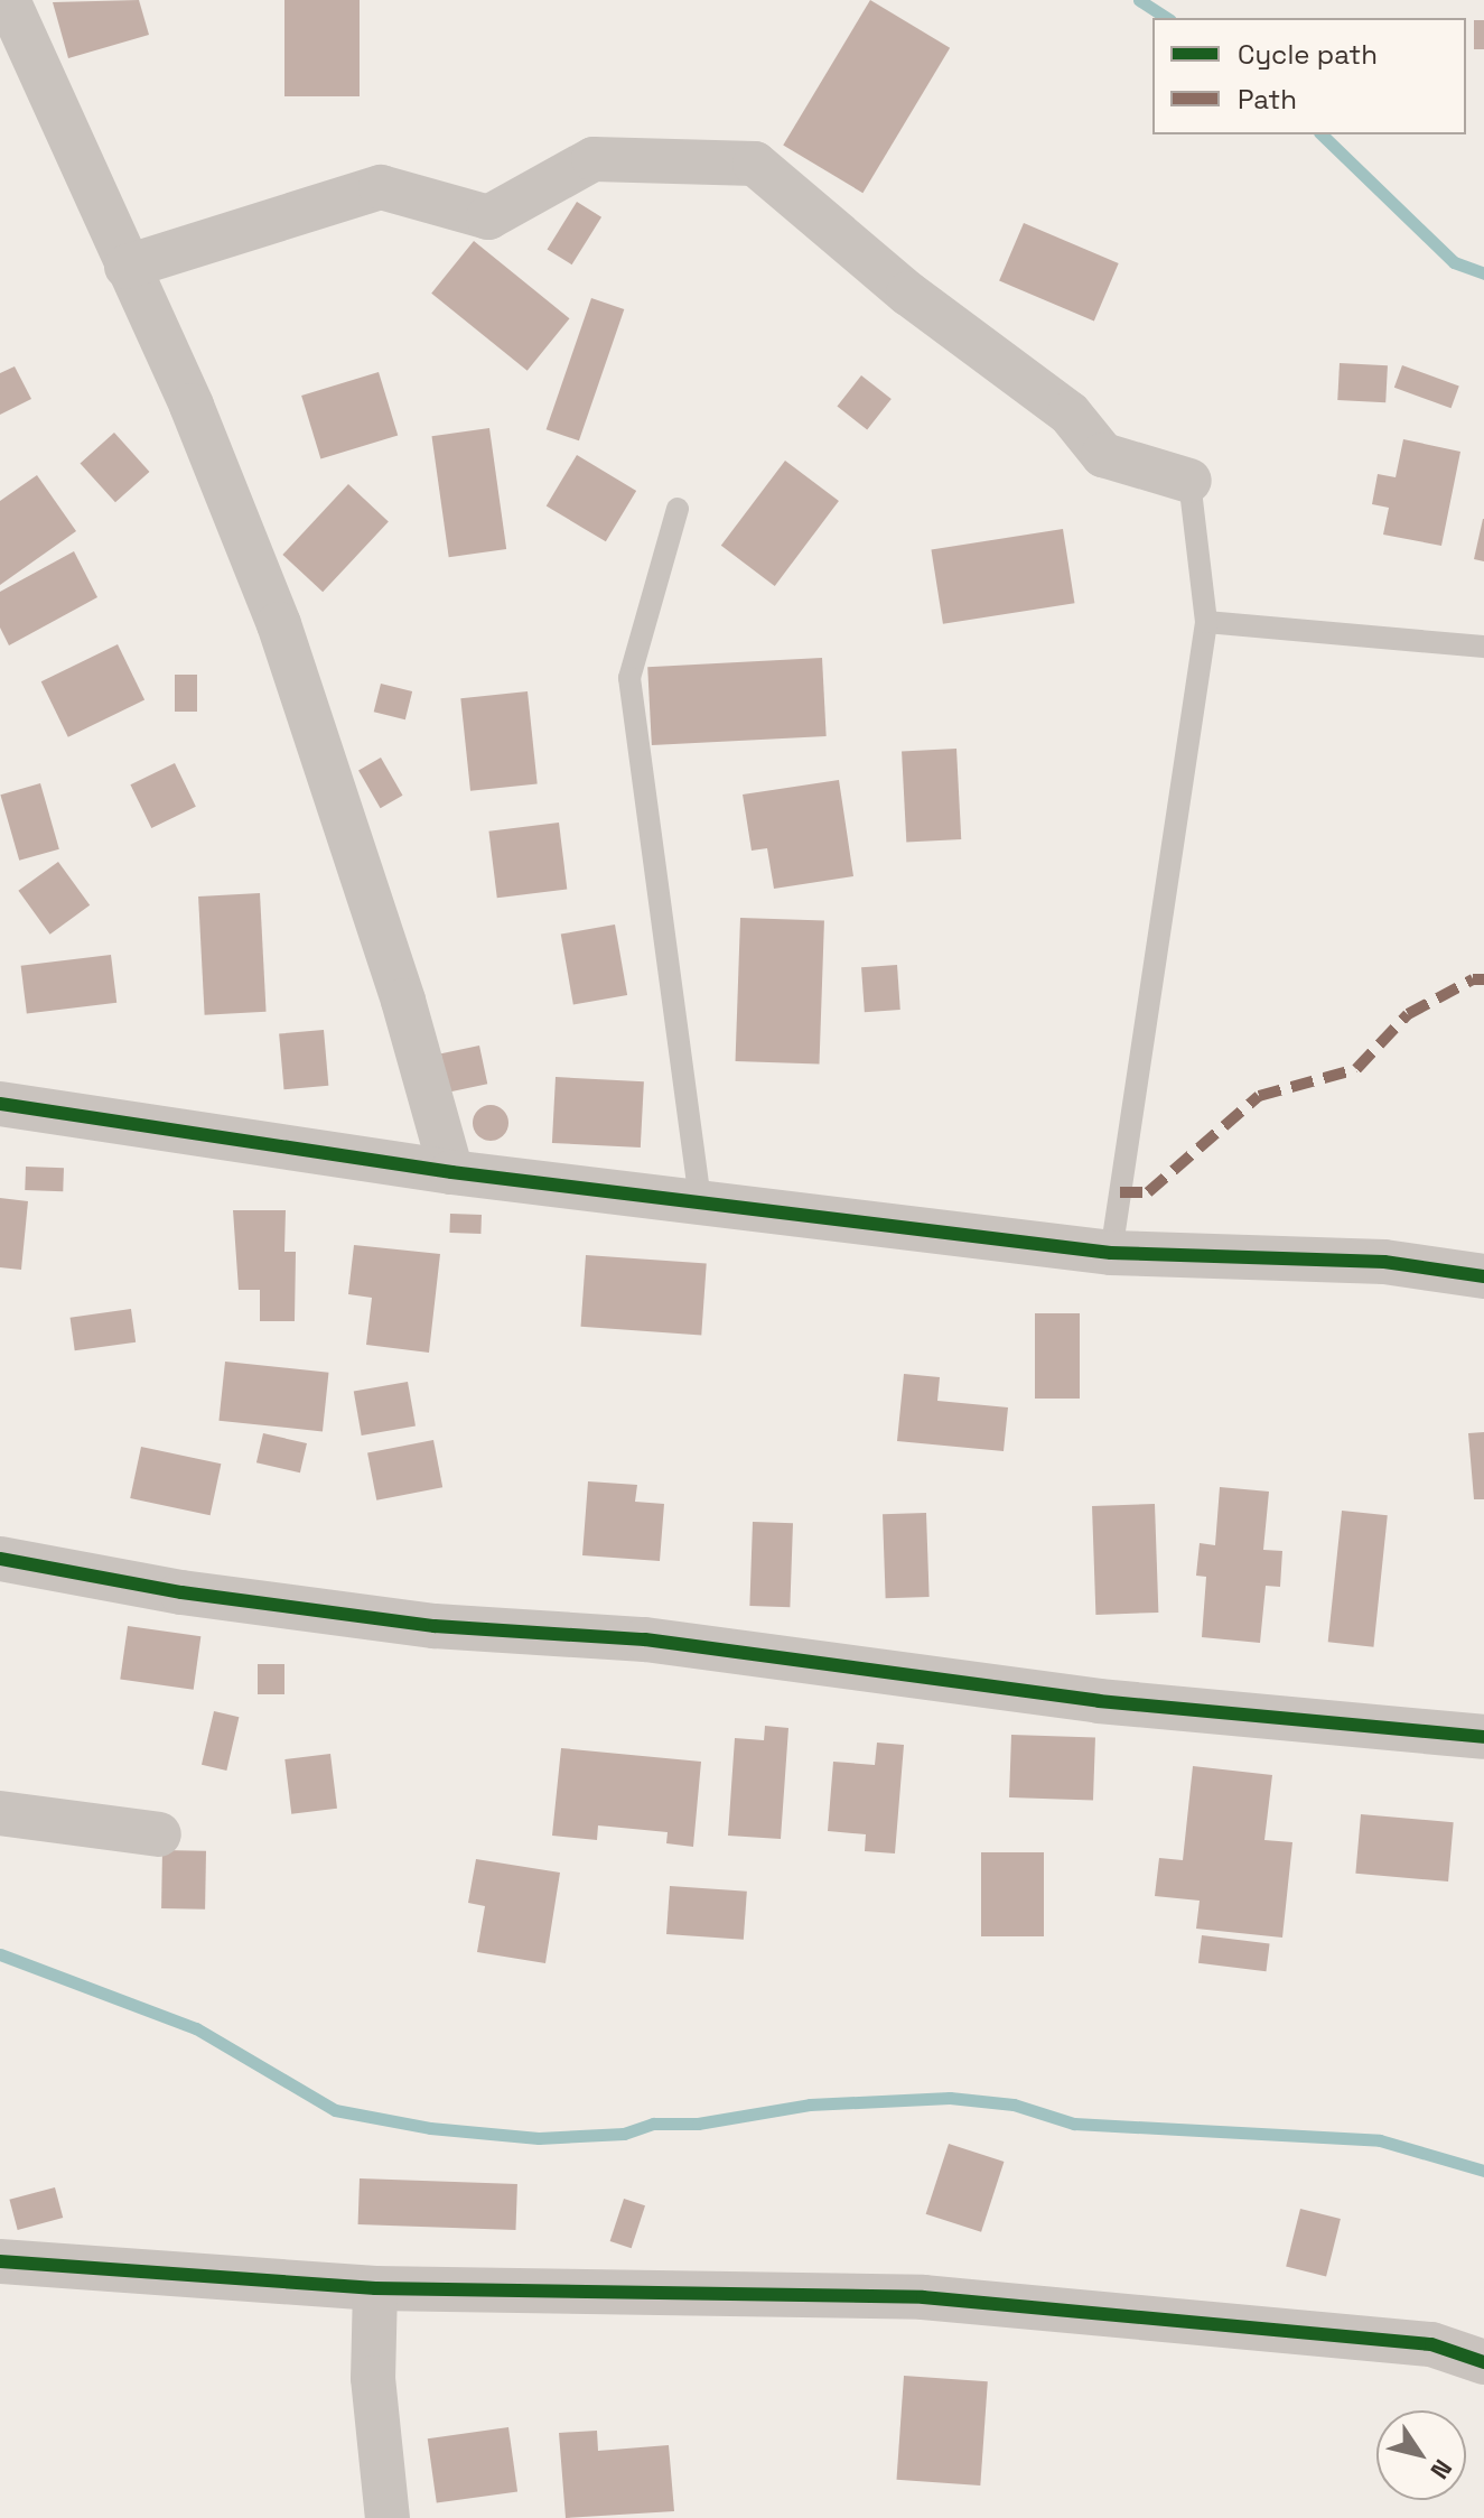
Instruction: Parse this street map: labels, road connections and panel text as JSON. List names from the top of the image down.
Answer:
{
  "legend": ["Cycle path", "Path"],
  "north": "bottom right"
}
